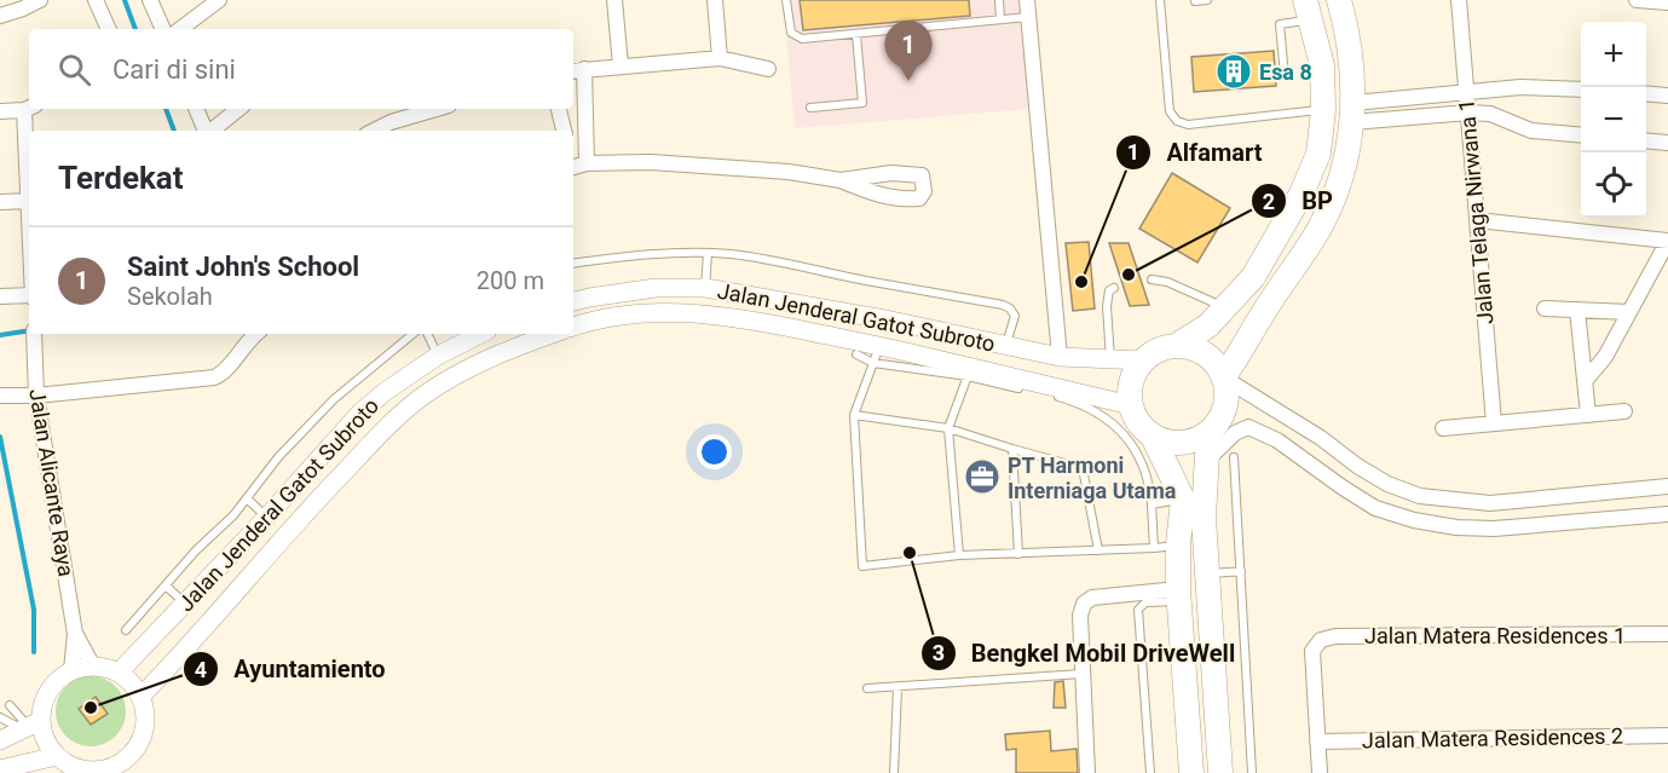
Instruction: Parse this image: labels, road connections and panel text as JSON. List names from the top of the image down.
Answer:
{
  "streets": {
    "street": [
      "Jalan Telaga Nirwana 1",
      "Jalan Jenderal Gatot Subroto",
      "Jalan Alicante Raya",
      "Jalan Matera Residences 1",
      "Jalan Matera Residences 2"
    ]
  },
  "crossings": [
    ["Jalan Jenderal Gatot Subroto", "Jalan Alicante Raya"],
    ["Jalan Matera Residences 1", "Jalan Matera Residences 2"]
  ],
  "places": {
    "building": ["Esa 8"],
    "other": [
      "BP",
      "Alfamart",
      "Bengkel Mobil DriveWell",
      "Ayuntamiento"
    ],
    "office": ["PT Harmoni Interniaga Utama"]
  },
  "page": {
    "pins": "1",
    "map_buttons": ["+", "−"],
    "search": "Cari di sini",
    "heading": "Terdekat",
    "list": [
      {
        "mark": "1",
        "name": "Saint John's School",
        "note": "Sekolah",
        "value": "200 m"
      }
    ]
  }
}
